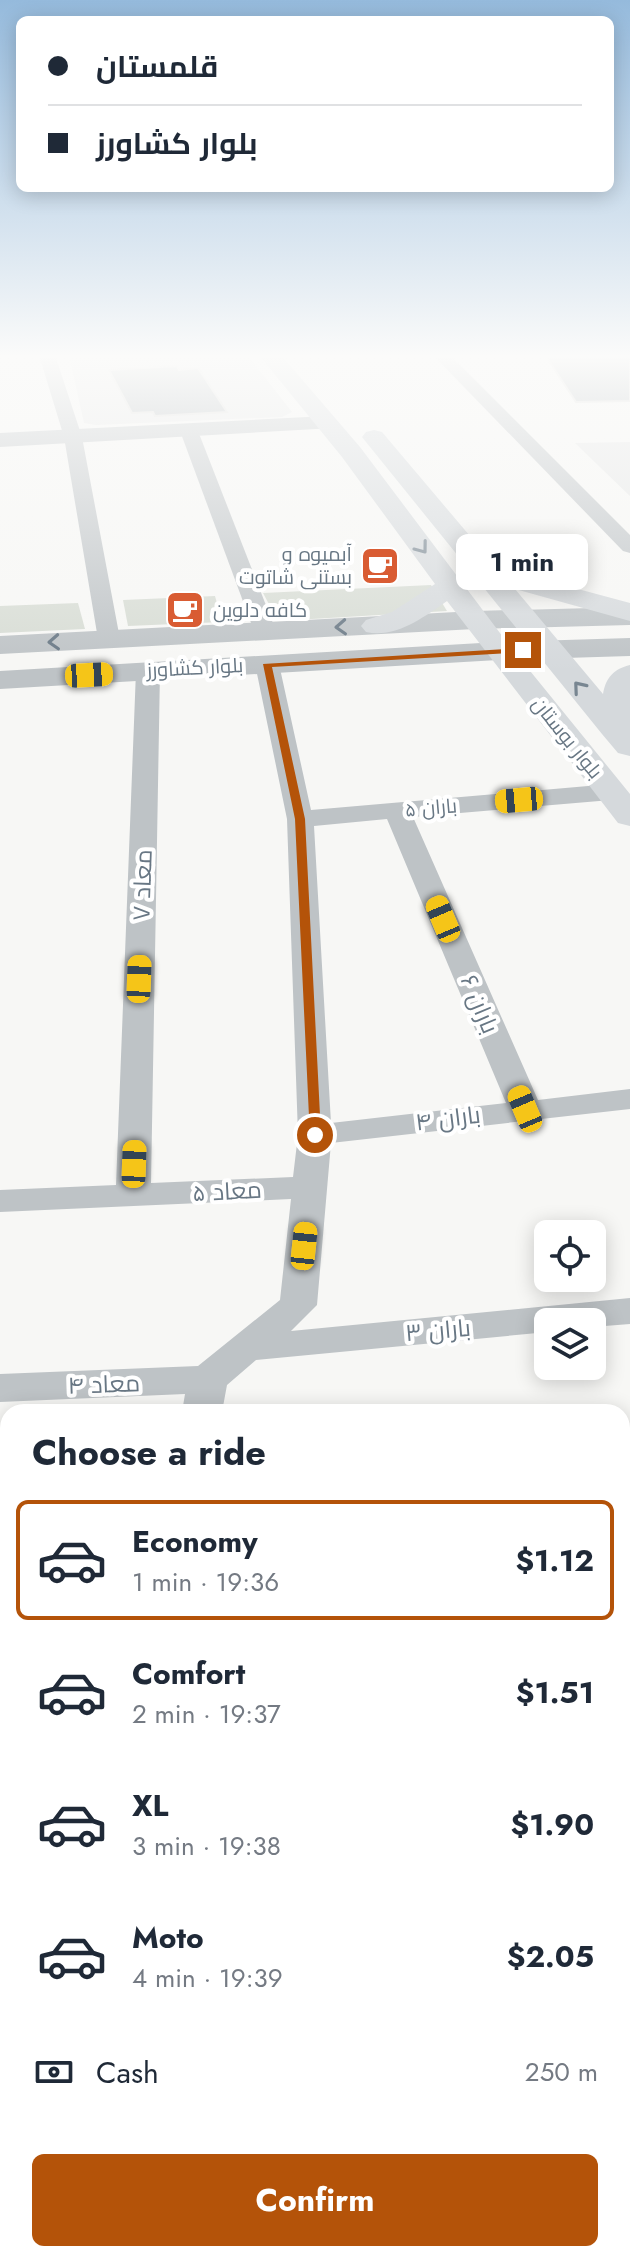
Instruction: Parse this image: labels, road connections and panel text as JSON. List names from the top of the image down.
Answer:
{
  "streets": {
    "main road": ["بلوار بوستان"],
    "street": [
      "بلوار کشاورز",
      "باران ۵",
      "معاد ۷",
      "باران ۶",
      "باران ۴",
      "معاد ۵",
      "باران ۳",
      "معاد ۴"
    ]
  },
  "crossings": [
    ["بلوار کشاورز", "بلوار بوستان"],
    ["بلوار کشاورز", "معاد ۷"],
    ["بلوار بوستان", "باران ۵"],
    ["باران ۵", "باران ۶"],
    ["معاد ۷", "معاد ۵"],
    ["باران ۶", "باران ۴"]
  ],
  "places": {
    "cafe": ["آبمیوه و بستنی شاتوت", "کافه دلوین"]
  },
  "page": {
    "banner": ["قلمستان", "بلوار کشاورز"],
    "bubble": "1 min",
    "heading": "Choose a ride",
    "list": [
      {
        "name": "Economy",
        "note": "1 min · 19:36",
        "value": "$1.12"
      },
      {
        "name": "Comfort",
        "note": "2 min · 19:37",
        "value": "$1.51"
      },
      {
        "name": "XL",
        "note": "3 min · 19:38",
        "value": "$1.90"
      },
      {
        "name": "Moto",
        "note": "4 min · 19:39",
        "value": "$2.05"
      }
    ],
    "pay": ["Cash", "250 m"],
    "buttons": "Confirm"
  }
}
